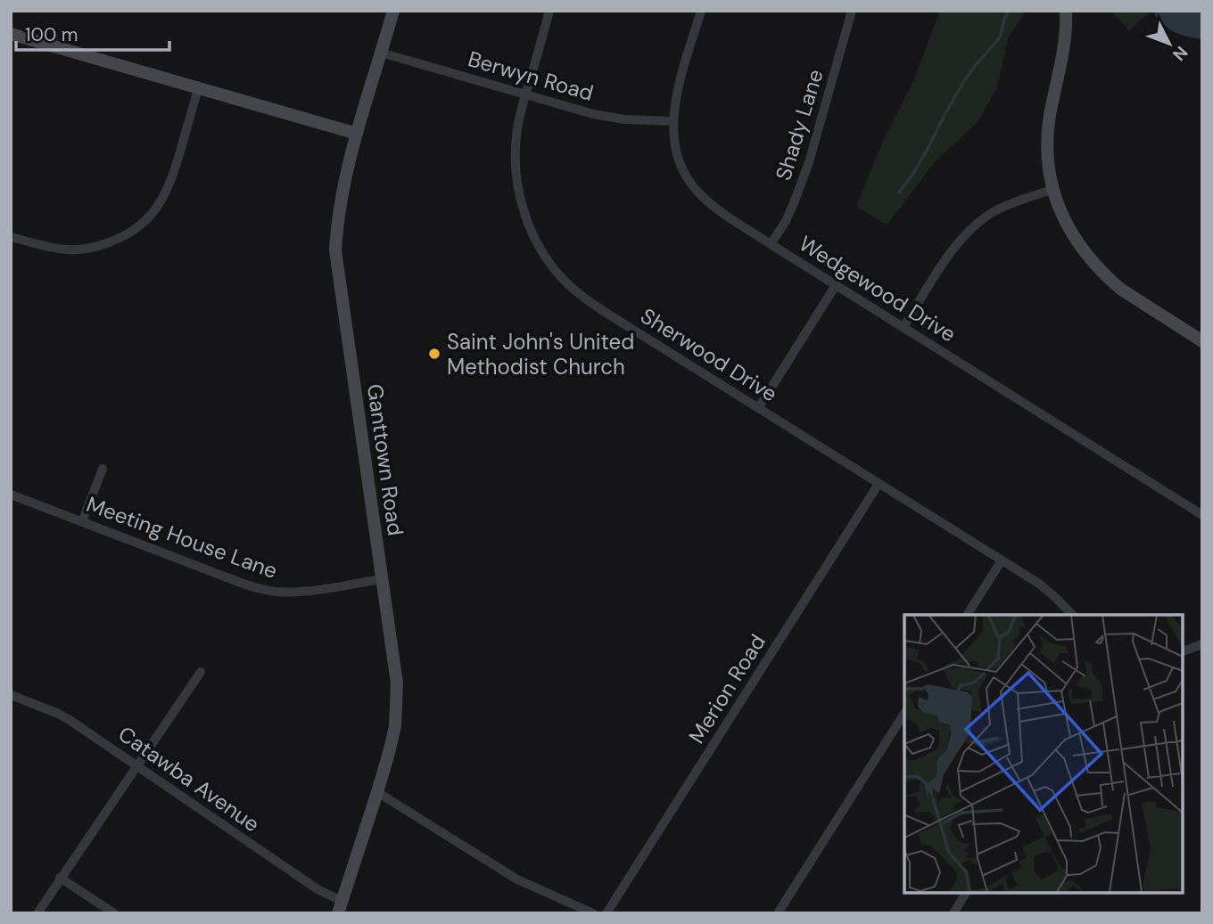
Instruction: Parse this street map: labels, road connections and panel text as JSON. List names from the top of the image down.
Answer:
{
  "streets": {
    "street": [
      "Berwyn Road",
      "Shady Lane",
      "Wedgewood Drive",
      "Sherwood Drive",
      "Ganttown Road",
      "Meeting House Lane",
      "Merion Road",
      "Catawba Avenue"
    ]
  },
  "crossings": [
    ["Berwyn Road", "Wedgewood Drive"],
    ["Berwyn Road", "Sherwood Drive"],
    ["Berwyn Road", "Ganttown Road"],
    ["Shady Lane", "Wedgewood Drive"],
    ["Sherwood Drive", "Merion Road"],
    ["Ganttown Road", "Meeting House Lane"],
    ["Ganttown Road", "Catawba Avenue"]
  ],
  "places": ["Saint John's United Methodist Church"],
  "scale_bar": "100 m",
  "north": "bottom right"
}
